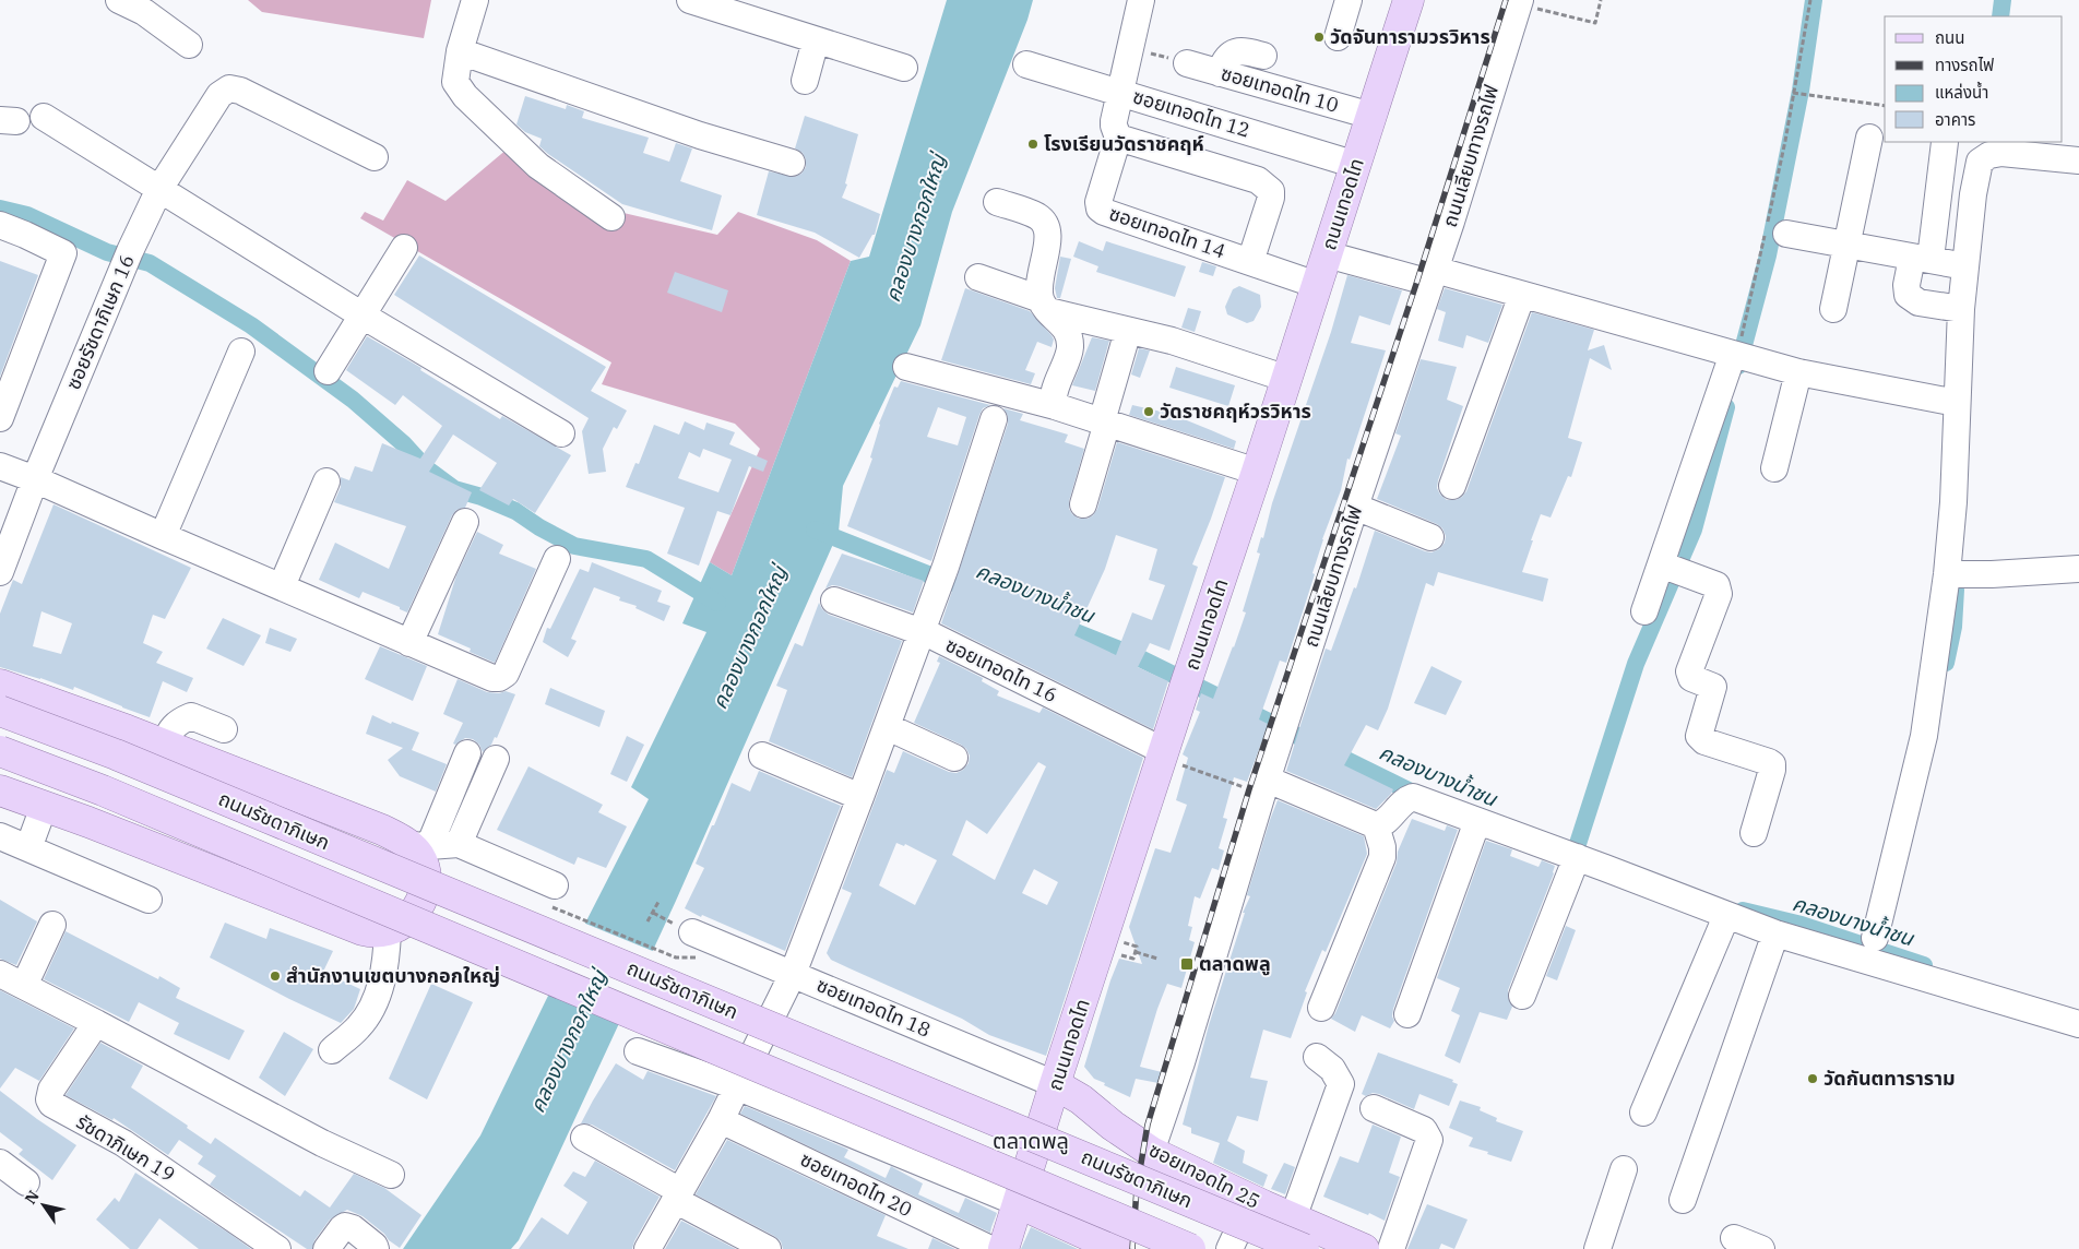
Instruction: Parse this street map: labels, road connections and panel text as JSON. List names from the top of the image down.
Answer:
{
  "streets": {
    "main road": ["ถนนเทอดไท", "ถนนรัชดาภิเษก", "ซอยเทอดไท 25"],
    "street": [
      "ซอยเทอดไท 10",
      "ซอยเทอดไท 12",
      "ถนนเลียบทางรถไฟ",
      "ซอยเทอดไท 14",
      "ซอยรัชดาภิเษก 16",
      "ซอยเทอดไท 16",
      "ซอยเทอดไท 18",
      "รัชดาภิเษก 19",
      "ซอยเทอดไท 20"
    ]
  },
  "crossings": [
    ["ซอยเทอดไท 10", "ถนนเทอดไท"],
    ["ซอยเทอดไท 12", "ถนนเทอดไท"],
    ["ถนนเลียบทางรถไฟ", "ซอยเทอดไท 25"],
    ["ถนนเทอดไท", "ซอยเทอดไท 14"],
    ["ถนนเทอดไท", "ซอยเทอดไท 16"],
    ["ถนนเทอดไท", "ซอยเทอดไท 18"],
    ["ถนนเทอดไท", "ซอยเทอดไท 25"],
    ["ซอยเทอดไท 18", "ซอยเทอดไท 25"]
  ],
  "districts": ["ตลาดพลู"],
  "water": ["คลองบางกอกใหญ่", "คลองบางน้ำชน"],
  "places": {
    "other": [
      "วัดจันทารามวรวิหาร",
      "โรงเรียนวัดราชคฤห์",
      "วัดราชคฤห์วรวิหาร",
      "สำนักงานเขตบางกอกใหญ่",
      "วัดกันตทาราราม"
    ],
    "transit": ["ตลาดพลู"]
  },
  "legend": [
    "ถนน",
    "ทางรถไฟ",
    "แหล่งน้ำ",
    "อาคาร"
  ],
  "north": "top left"
}
